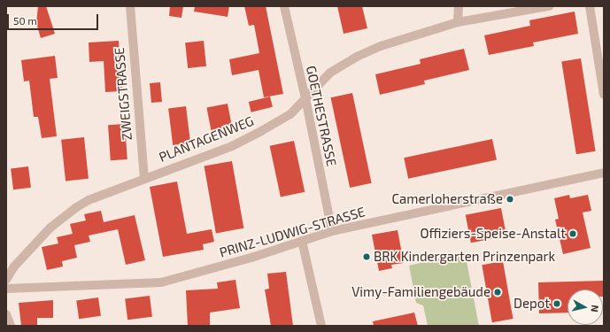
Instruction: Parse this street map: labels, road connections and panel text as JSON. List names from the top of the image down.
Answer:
{
  "streets": {
    "street": [
      "ZWEIGSTRASSE",
      "GOETHESTRASSE",
      "PLANTAGENWEG",
      "PRINZ-LUDWIG-STRASSE"
    ]
  },
  "crossings": [
    ["ZWEIGSTRASSE", "PLANTAGENWEG"],
    ["GOETHESTRASSE", "PLANTAGENWEG"],
    ["GOETHESTRASSE", "PRINZ-LUDWIG-STRASSE"]
  ],
  "places": [
    "Camerloherstraße",
    "Offiziers-Speise-Anstalt",
    "BRK Kindergarten Prinzenpark",
    "Vimy-Familiengebäude",
    "Depot"
  ],
  "scale_bar": "50 m",
  "north": "right"
}
